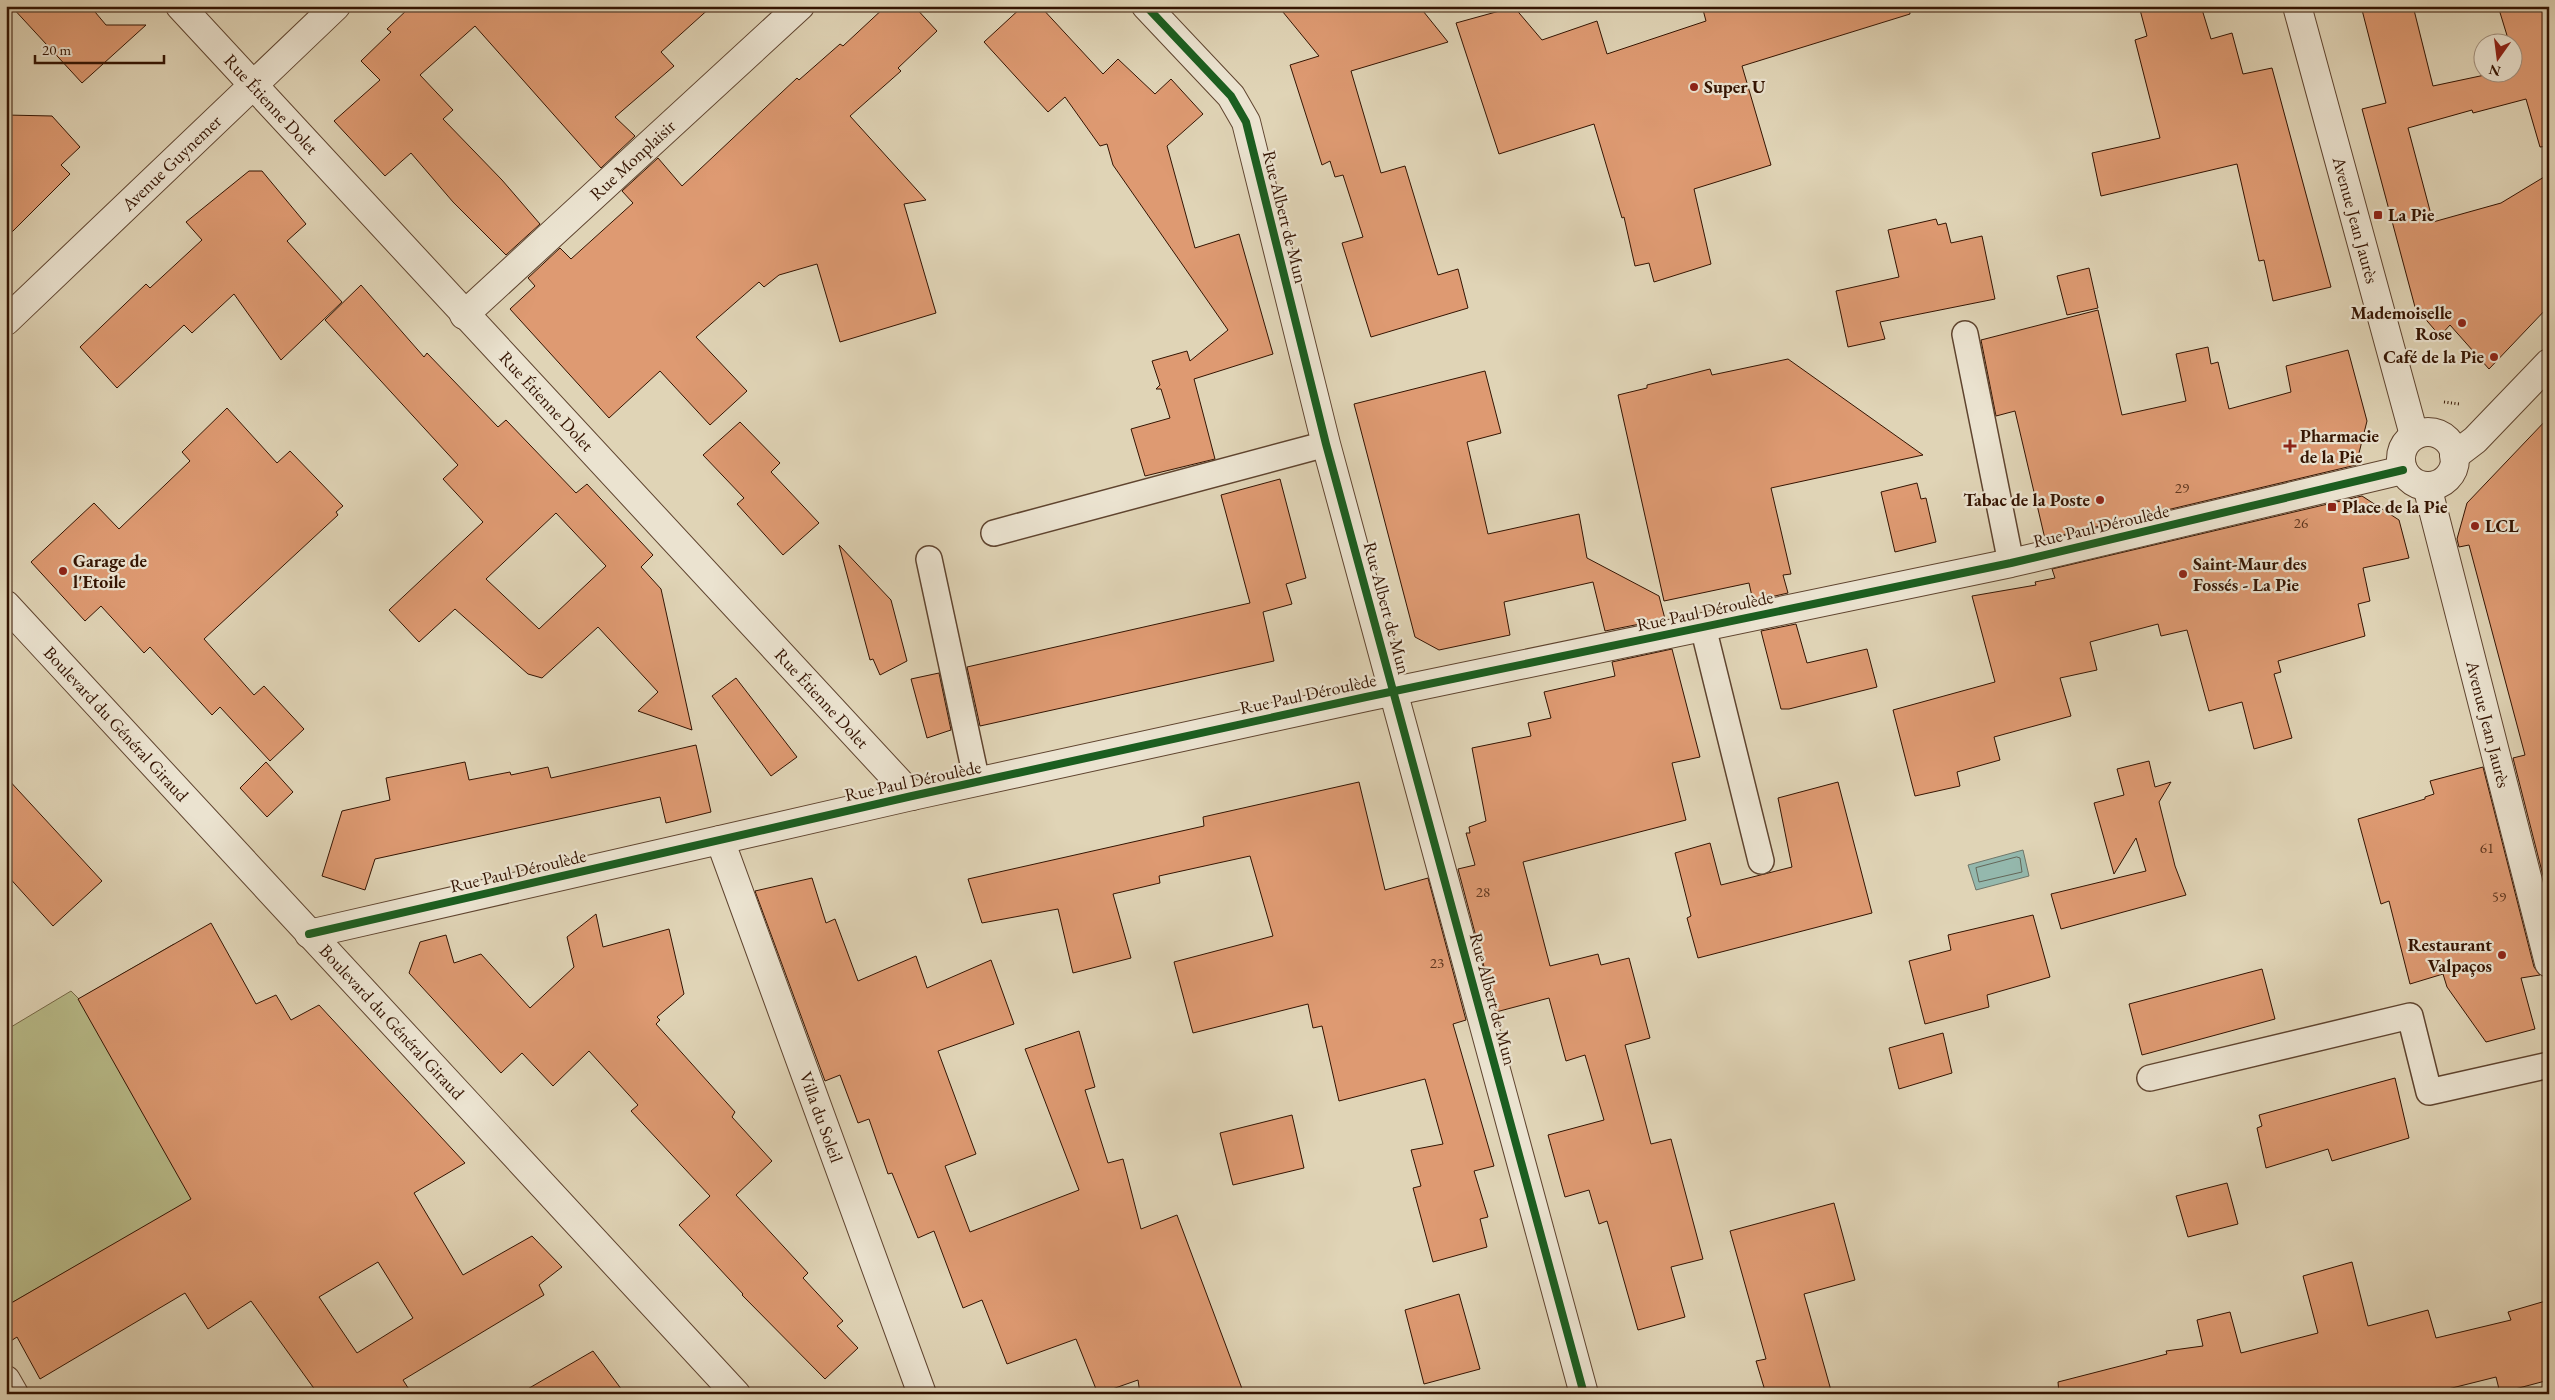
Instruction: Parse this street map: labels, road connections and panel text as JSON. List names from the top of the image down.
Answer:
{
  "streets": {
    "street": [
      "Rue Étienne Dolet",
      "Rue Monplaisir",
      "Avenue Guynemer",
      "Rue Albert de Mun",
      "Avenue Jean Jaurès",
      "Rue Paul Déroulède",
      "Boulevard du Général Giraud",
      "Villa du Soleil"
    ]
  },
  "crossings": [
    ["Rue Étienne Dolet", "Rue Monplaisir"],
    ["Rue Étienne Dolet", "Avenue Guynemer"],
    ["Rue Étienne Dolet", "Rue Paul Déroulède"],
    ["Rue Albert de Mun", "Rue Paul Déroulède"],
    ["Avenue Jean Jaurès", "Rue Paul Déroulède"],
    ["Rue Paul Déroulède", "Boulevard du Général Giraud"],
    ["Rue Paul Déroulède", "Villa du Soleil"]
  ],
  "places": {
    "other": [
      "Super U",
      "Mademoiselle Rose",
      "Café de la Pie",
      "Tabac de la Poste",
      "LCL",
      "Garage de l'Etoile",
      "Saint-Maur des Fossés - La Pie",
      "Restaurant Valpaços"
    ],
    "transit": ["La Pie", "Place de la Pie"],
    "health": ["Pharmacie de la Pie"]
  },
  "house_numbers": [
    "29",
    "26",
    "61",
    "28",
    "59",
    "23"
  ],
  "scale_bar": "20 m",
  "north": "bottom"
}
